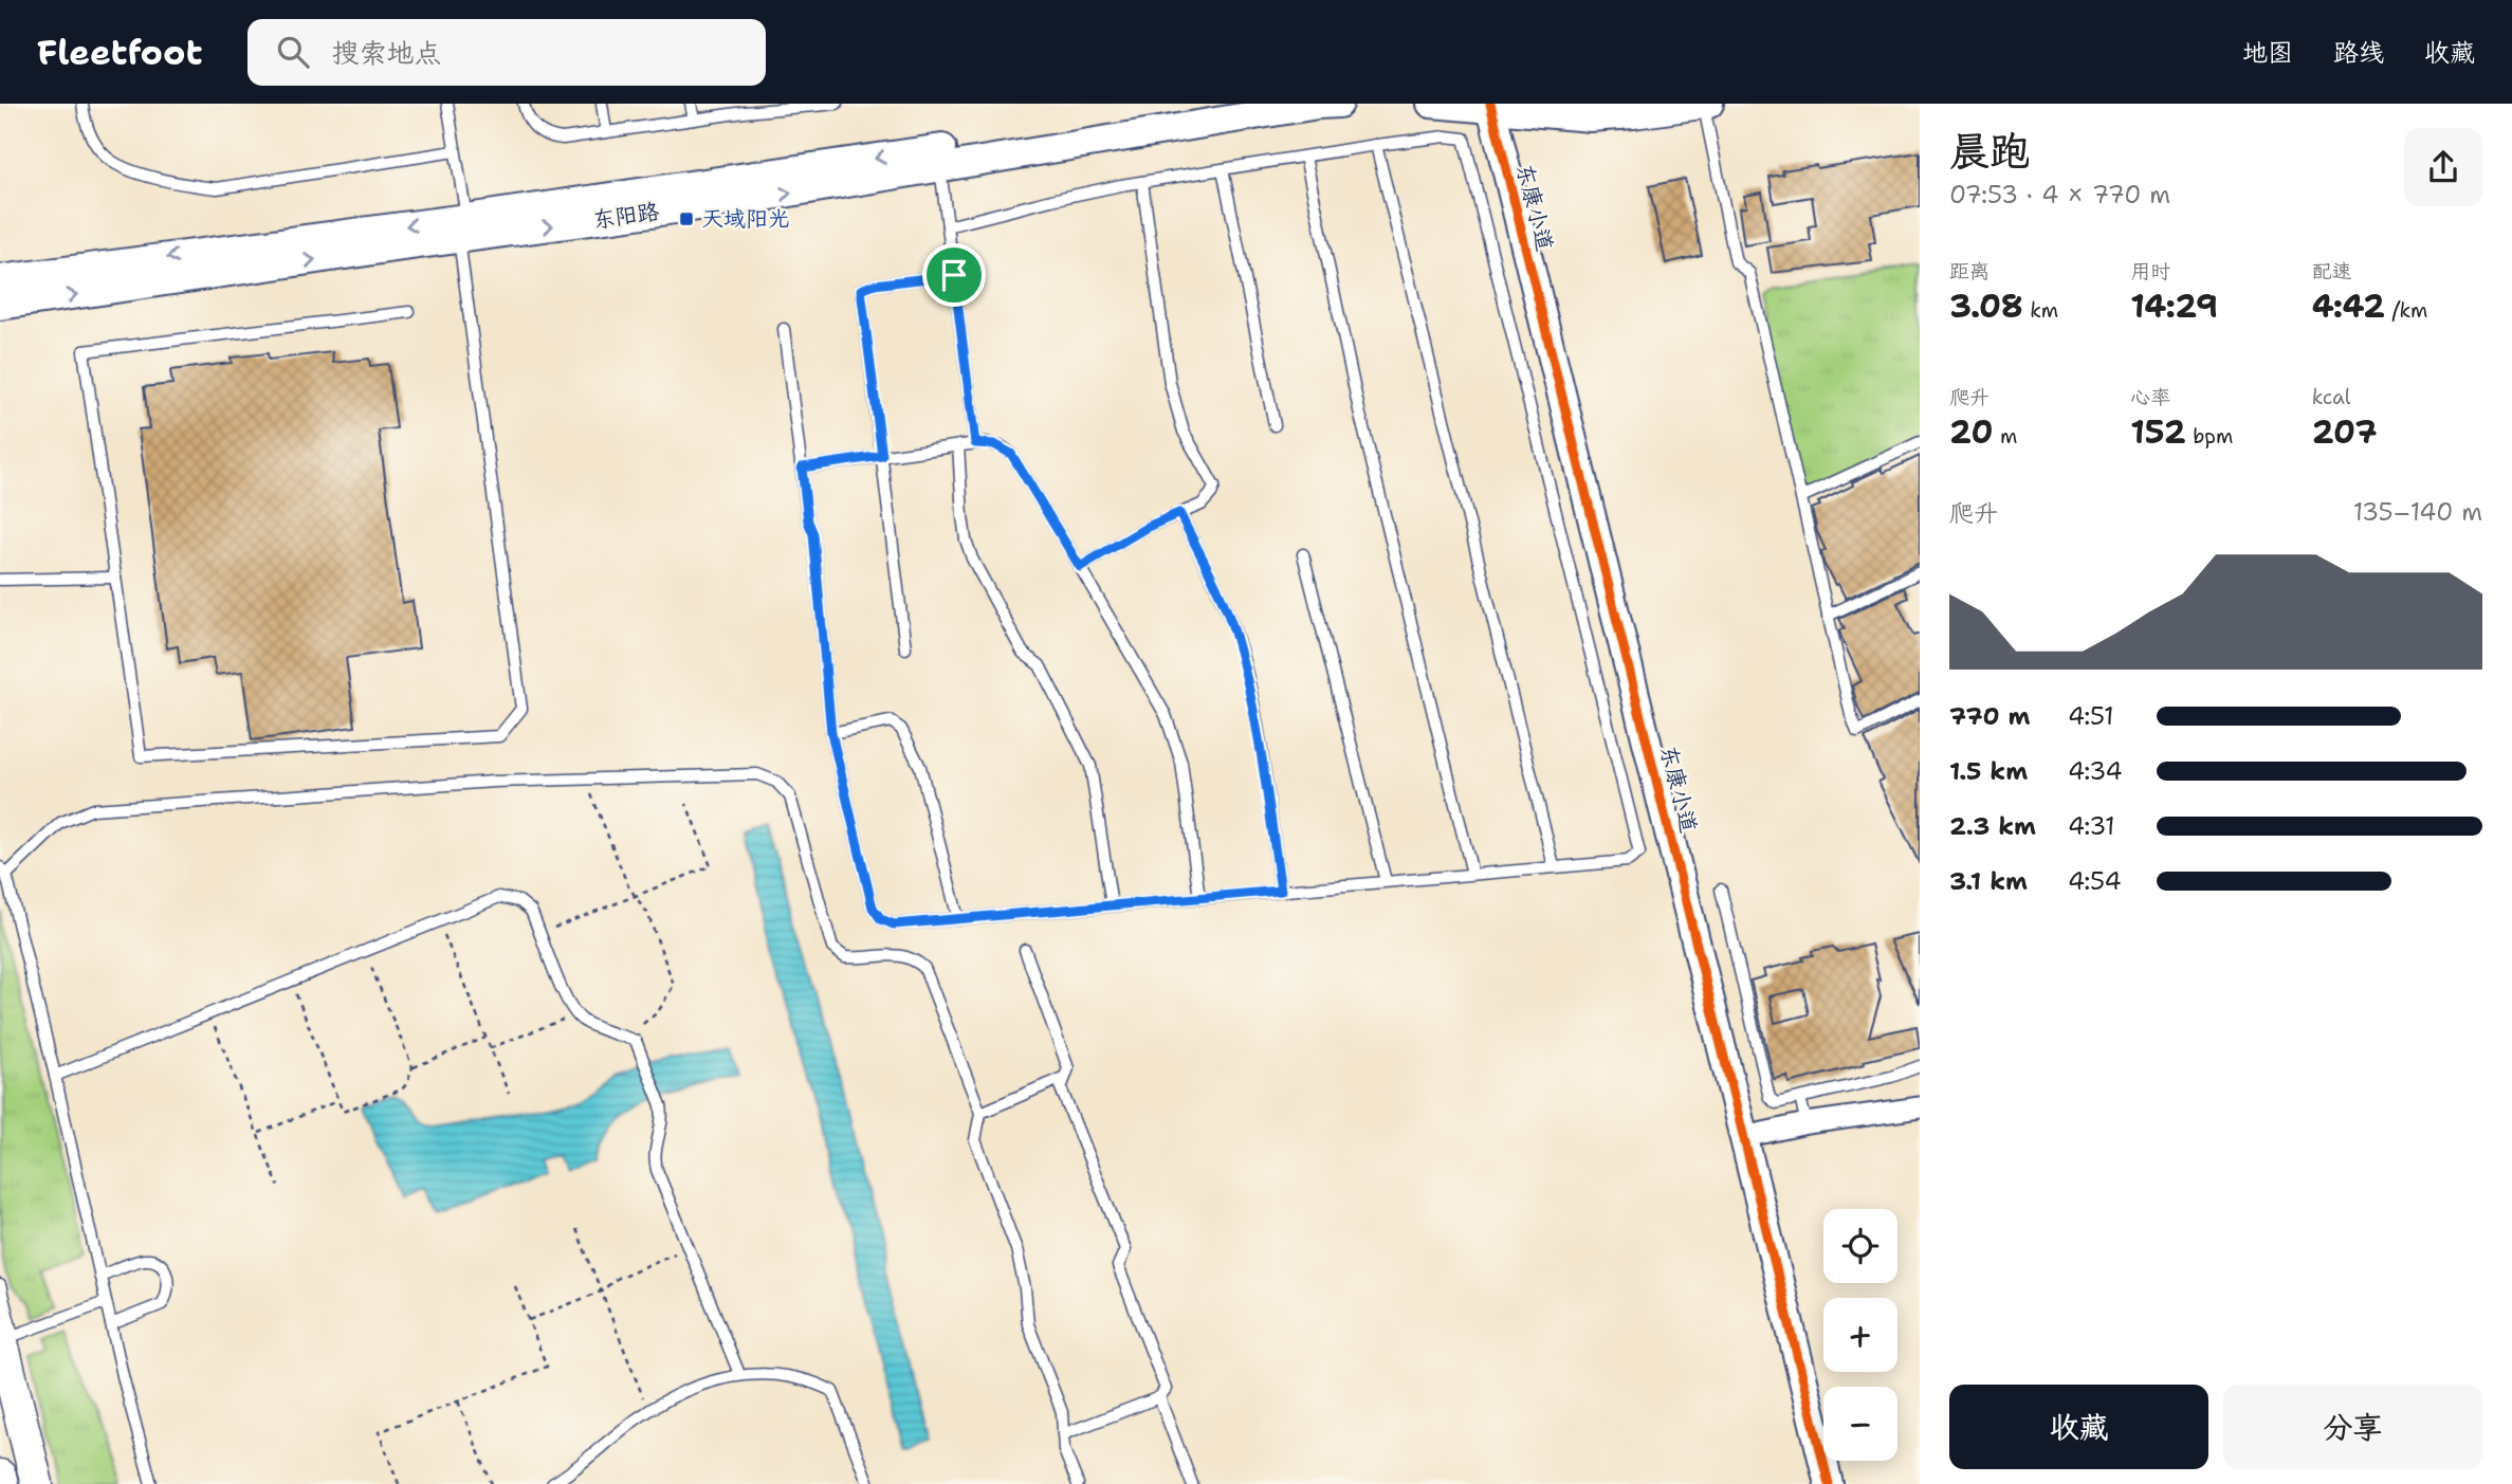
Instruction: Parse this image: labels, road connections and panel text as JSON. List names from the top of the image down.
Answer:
{
  "streets": {
    "main road": ["东康小道", "东阳路"]
  },
  "places": {
    "transit": ["天域阳光"]
  },
  "page": {
    "header": "Fleetfoot",
    "search": "搜索地点",
    "nav": ["地图", "路线", "收藏"],
    "heading": ["晨跑", "07:53 · 4 × 770 m"],
    "stats": [
      ["距离", "3.08 km"],
      ["用时", "14:29"],
      ["配速", "4:42 /km"],
      ["爬升", "20 m"],
      ["心率", "152 bpm"],
      ["kcal", "207"]
    ],
    "chart": ["爬升", "135–140 m"],
    "list": [
      {
        "name": "770 m",
        "note": "4:51"
      },
      {
        "name": "1.5 km",
        "note": "4:34"
      },
      {
        "name": "2.3 km",
        "note": "4:31"
      },
      {
        "name": "3.1 km",
        "note": "4:54"
      }
    ],
    "map_buttons": ["+", "−"],
    "buttons": ["收藏", "分享"]
  }
}
